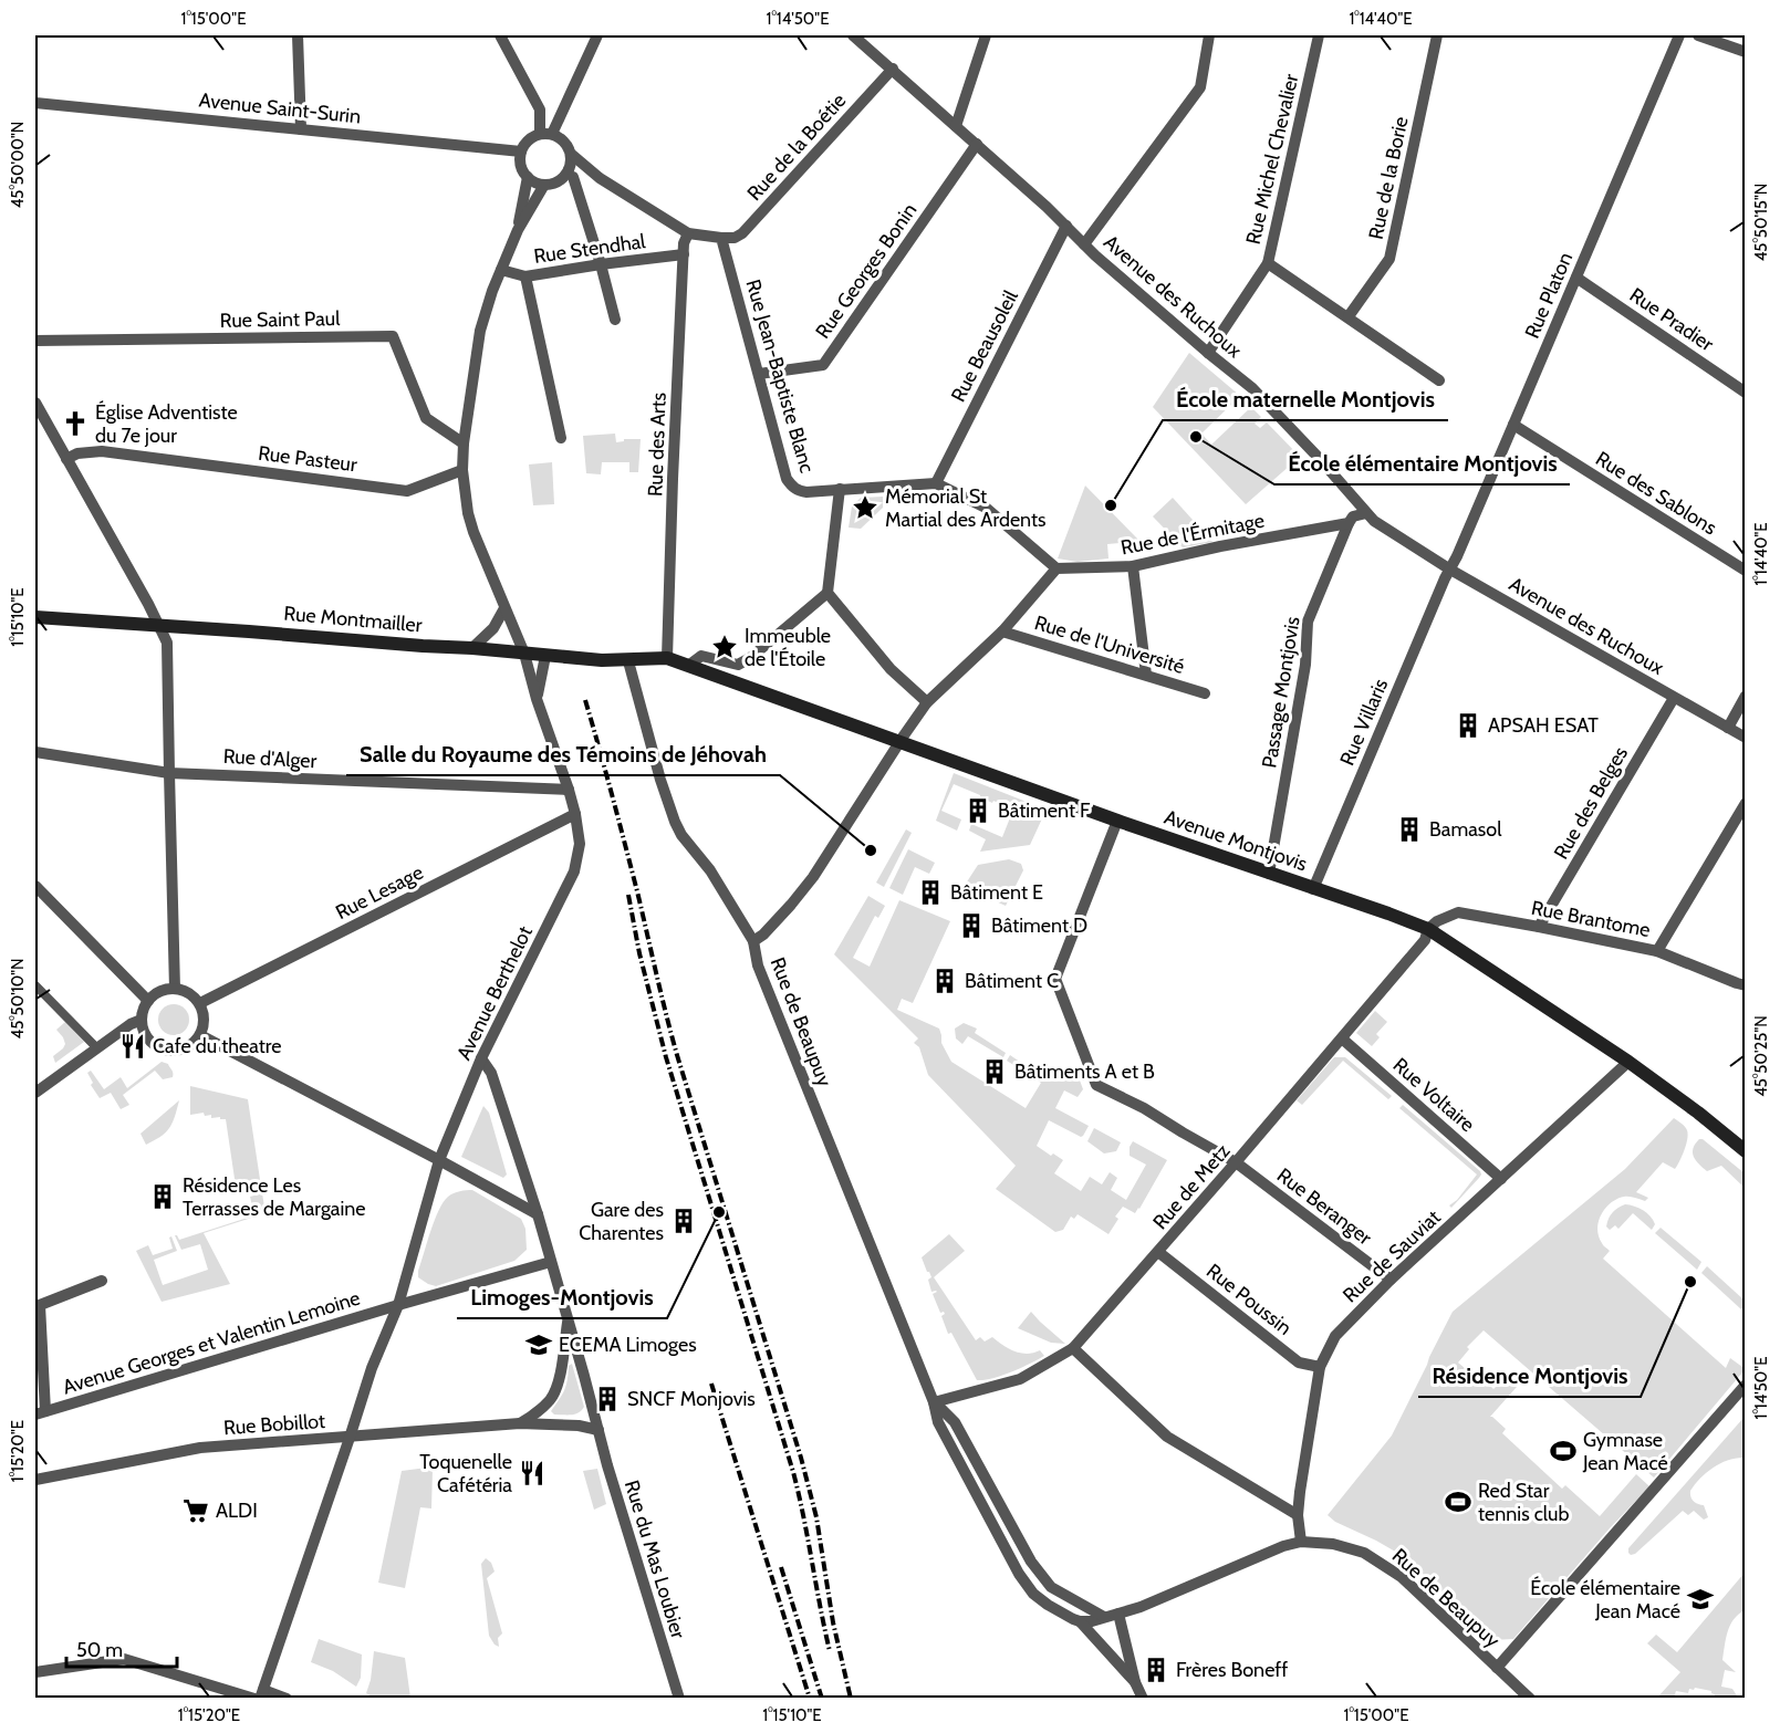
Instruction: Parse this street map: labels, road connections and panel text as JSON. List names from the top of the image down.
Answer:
{
  "streets": {
    "main road": ["Rue Montmailler", "Avenue Montjovis"],
    "street": [
      "Avenue Saint-Surin",
      "Rue de la Boétie",
      "Rue Michel Chevalier",
      "Rue de la Borie",
      "Rue Stendhal",
      "Rue Georges Bonin",
      "Rue Platon",
      "Avenue des Ruchoux",
      "Rue Saint Paul",
      "Rue Pradier",
      "Rue Beausoleil",
      "Rue Jean-Baptiste Blanc",
      "Rue des Arts",
      "Rue Pasteur",
      "Rue des Sablons",
      "Rue de l'Érmitage",
      "Rue de l'Université",
      "Passage Montjovis",
      "Rue Villaris",
      "Rue d'Alger",
      "Rue des Belges",
      "Rue Lesage",
      "Rue Brantome",
      "Avenue Berthelot",
      "Rue de Beaupuy",
      "Rue Voltaire",
      "Rue de Metz",
      "Rue Beranger",
      "Rue de Sauviat",
      "Rue Poussin",
      "Avenue Georges et Valentin Lemoine",
      "Rue Bobillot",
      "Rue du Mas Loubier"
    ]
  },
  "crossings": [
    ["Rue de la Boétie", "Avenue des Ruchoux"],
    ["Rue de la Boétie", "Rue Jean-Baptiste Blanc"],
    ["Rue Michel Chevalier", "Avenue des Ruchoux"],
    ["Rue Stendhal", "Rue des Arts"],
    ["Rue Stendhal", "Avenue Berthelot"],
    ["Rue Georges Bonin", "Avenue des Ruchoux"],
    ["Rue Georges Bonin", "Rue Jean-Baptiste Blanc"],
    ["Rue Platon", "Avenue des Ruchoux"],
    ["Rue Platon", "Rue Pradier"],
    ["Rue Platon", "Rue des Sablons"],
    ["Rue Platon", "Rue Villaris"],
    ["Avenue des Ruchoux", "Rue Beausoleil"],
    ["Avenue des Ruchoux", "Rue de l'Érmitage"],
    ["Avenue des Ruchoux", "Rue Villaris"],
    ["Avenue des Ruchoux", "Rue des Belges"],
    ["Rue Saint Paul", "Avenue Berthelot"],
    ["Rue Beausoleil", "Rue Jean-Baptiste Blanc"],
    ["Rue Jean-Baptiste Blanc", "Rue de l'Érmitage"],
    ["Rue des Arts", "Rue Montmailler"],
    ["Rue des Arts", "Avenue Montjovis"],
    ["Rue Pasteur", "Avenue Berthelot"],
    ["Rue de l'Érmitage", "Passage Montjovis"],
    ["Rue Montmailler", "Avenue Montjovis"],
    ["Rue Montmailler", "Avenue Berthelot"],
    ["Rue Montmailler", "Rue de Beaupuy"],
    ["Passage Montjovis", "Avenue Montjovis"],
    ["Rue Villaris", "Avenue Montjovis"],
    ["Rue d'Alger", "Avenue Berthelot"],
    ["Rue des Belges", "Rue Brantome"],
    ["Avenue Montjovis", "Rue Brantome"],
    ["Avenue Montjovis", "Rue de Metz"],
    ["Avenue Montjovis", "Rue Beranger"],
    ["Avenue Montjovis", "Rue de Sauviat"],
    ["Rue Lesage", "Avenue Berthelot"],
    ["Rue Brantome", "Rue de Metz"],
    ["Avenue Berthelot", "Avenue Georges et Valentin Lemoine"],
    ["Avenue Berthelot", "Rue Bobillot"],
    ["Avenue Berthelot", "Rue du Mas Loubier"],
    ["Rue de Beaupuy", "Rue de Metz"],
    ["Rue de Beaupuy", "Rue de Sauviat"],
    ["Rue Voltaire", "Rue de Metz"],
    ["Rue Voltaire", "Rue de Sauviat"],
    ["Rue de Metz", "Rue Beranger"],
    ["Rue de Metz", "Rue Poussin"],
    ["Rue Beranger", "Rue de Sauviat"],
    ["Rue de Sauviat", "Rue Poussin"],
    ["Avenue Georges et Valentin Lemoine", "Rue du Mas Loubier"],
    ["Rue Bobillot", "Rue du Mas Loubier"]
  ],
  "places": {
    "church": ["Église Adventiste du 7e jour"],
    "other": [
      "École élémentaire Montjovis",
      "École maternelle Montjovis",
      "Salle du Royaume des Témoins de Jéhovah",
      "Limoges-Montjovis",
      "Résidence Montjovis"
    ],
    "place": ["Mémorial St Martial des Ardents", "Immeuble de l'Étoile"],
    "building": [
      "APSAH ESAT",
      "Bâtiment F",
      "Bamasol",
      "Bâtiment E",
      "Bâtiment D",
      "Bâtiment C",
      "Bâtiments A et B",
      "Résidence Les Terrasses de Margaine",
      "Gare des Charentes",
      "SNCF Monjovis",
      "Frères Boneff"
    ],
    "restaurant": ["Cafe du theatre", "Toquenelle Cafétéria"],
    "school or university": ["ECEMA Limoges", "École élémentaire Jean Macé"],
    "sports": ["Gymnase Jean Macé", "Red Star tennis club"],
    "supermarket": ["ALDI"]
  },
  "scale_bar": "50 m",
  "coordinates": [
    "1°15'00\"E",
    "1°14'50\"E",
    "1°14'40\"E",
    "45°50'00\"N",
    "45°50'15\"N",
    "1°15'10\"E",
    "45°50'10\"N",
    "45°50'25\"N",
    "1°15'20\"E"
  ]
}
